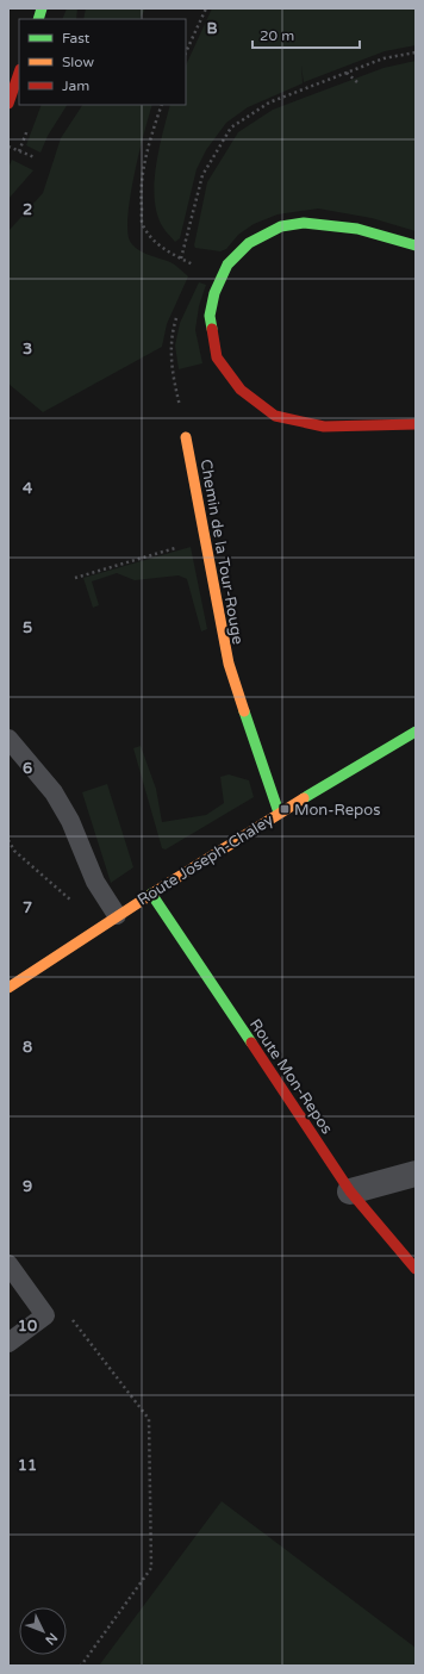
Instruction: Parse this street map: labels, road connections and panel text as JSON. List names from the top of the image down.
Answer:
{
  "streets": {
    "street": ["Chemin de la Tour-Rouge", "Route Joseph-Chaley", "Route Mon-Repos"]
  },
  "crossings": [
    ["Chemin de la Tour-Rouge", "Route Joseph-Chaley"],
    ["Route Joseph-Chaley", "Route Mon-Repos"]
  ],
  "places": {
    "transit": ["Mon-Repos"]
  },
  "legend": ["Fast", "Slow", "Jam"],
  "scale_bar": "20 m",
  "north": "bottom right",
  "grid": {
    "columns": ["B"],
    "rows": [
      "2",
      "3",
      "4",
      "5",
      "6",
      "7",
      "8",
      "9",
      "10",
      "11"
    ]
  }
}
